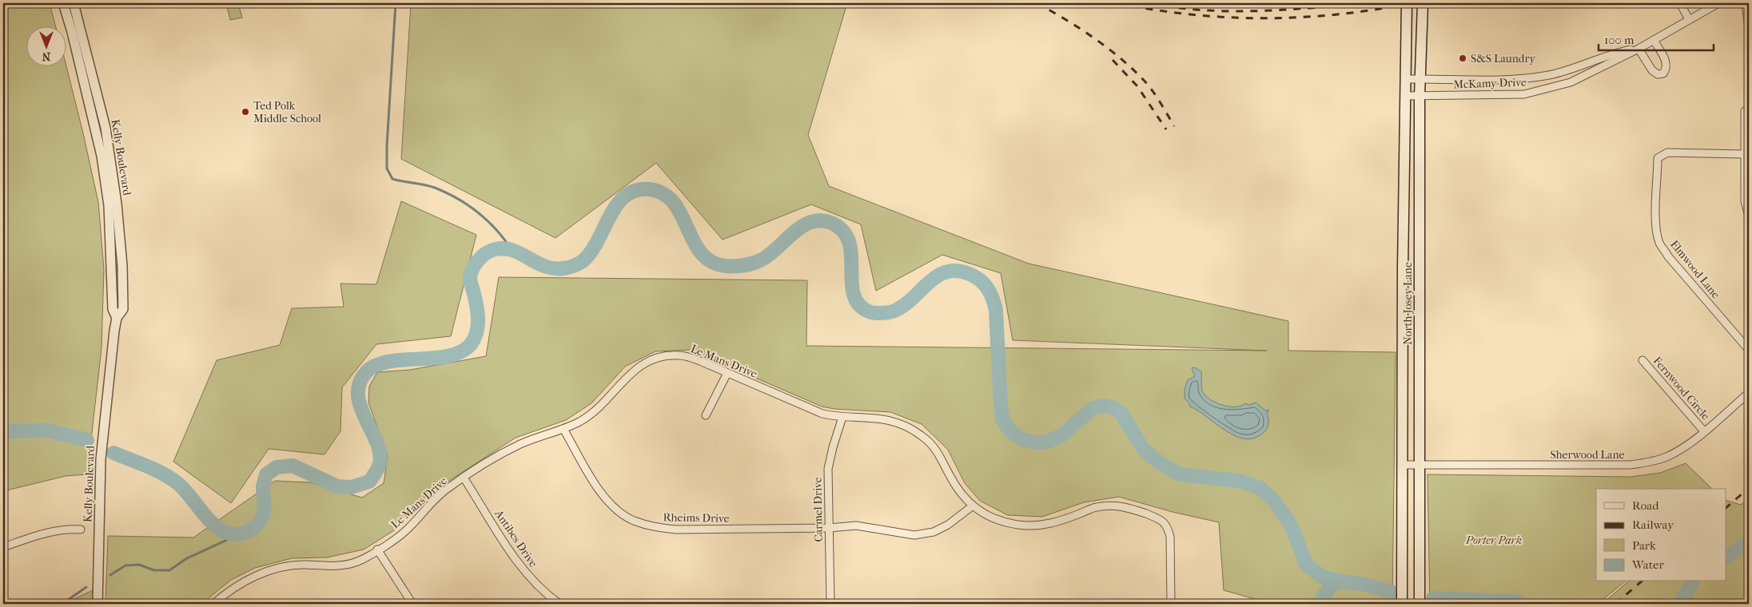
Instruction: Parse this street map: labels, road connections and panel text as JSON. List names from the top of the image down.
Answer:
{
  "streets": {
    "main road": ["North Josey Lane"],
    "street": [
      "McKamy Drive",
      "Kelly Boulevard",
      "Elmwood Lane",
      "Le Mans Drive",
      "Fernwood Circle",
      "Sherwood Lane",
      "Carmel Drive",
      "Rheims Drive",
      "Antibes Drive"
    ]
  },
  "crossings": [
    ["McKamy Drive", "North Josey Lane"],
    ["North Josey Lane", "Sherwood Lane"],
    ["Le Mans Drive", "Carmel Drive"],
    ["Le Mans Drive", "Rheims Drive"],
    ["Le Mans Drive", "Antibes Drive"],
    ["Fernwood Circle", "Sherwood Lane"],
    ["Carmel Drive", "Rheims Drive"]
  ],
  "parks": ["Porter Park"],
  "places": ["S&S Laundry", "Ted Polk Middle School"],
  "legend": [
    "Road",
    "Railway",
    "Park",
    "Water"
  ],
  "scale_bar": "100 m",
  "north": "bottom"
}
